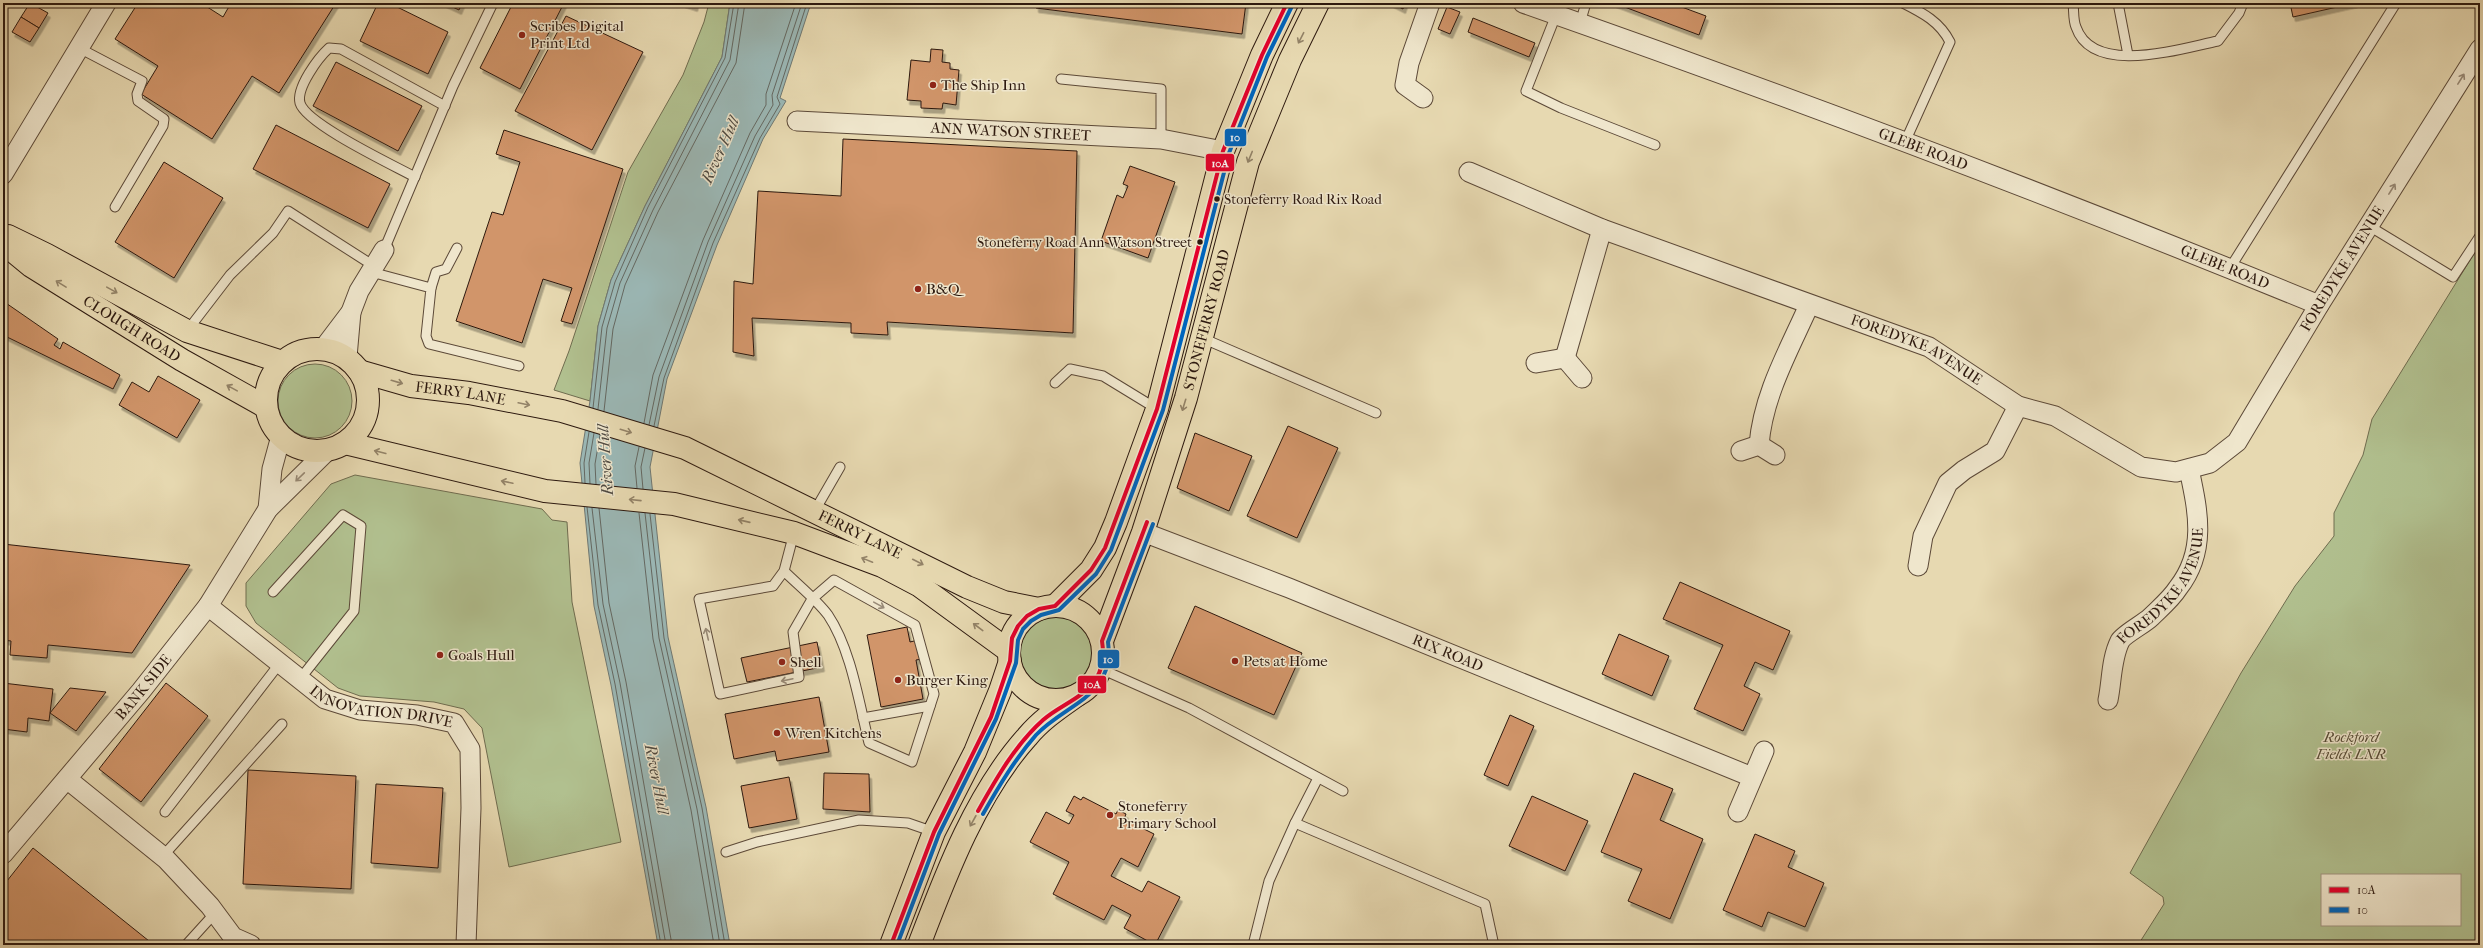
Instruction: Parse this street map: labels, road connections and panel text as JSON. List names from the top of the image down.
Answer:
{
  "streets": {
    "main road": ["STONEFERRY ROAD", "CLOUGH ROAD", "FERRY LANE"],
    "street": [
      "ANN WATSON STREET",
      "GLEBE ROAD",
      "FOREDYKE AVENUE",
      "RIX ROAD",
      "BANK SIDE",
      "INNOVATION DRIVE"
    ]
  },
  "crossings": [
    ["ANN WATSON STREET", "STONEFERRY ROAD"],
    ["GLEBE ROAD", "FOREDYKE AVENUE"],
    ["STONEFERRY ROAD", "FERRY LANE"],
    ["STONEFERRY ROAD", "RIX ROAD"],
    ["CLOUGH ROAD", "FERRY LANE"],
    ["CLOUGH ROAD", "BANK SIDE"],
    ["FERRY LANE", "BANK SIDE"],
    ["BANK SIDE", "INNOVATION DRIVE"]
  ],
  "water": ["River Hull"],
  "parks": ["Rockford Fields LNR"],
  "places": [
    "Scribes Digital Print Ltd",
    "The Ship Inn",
    "Stoneferry Road Rix Road",
    "Stoneferry Road Ann Watson Street",
    "B&Q",
    "Goals Hull",
    "Pets at Home",
    "Shell",
    "Burger King",
    "Wren Kitchens",
    "Stoneferry Primary School"
  ],
  "lines": ["transit line 10A", "transit line 10"],
  "legend": ["10A", "10"]
}
